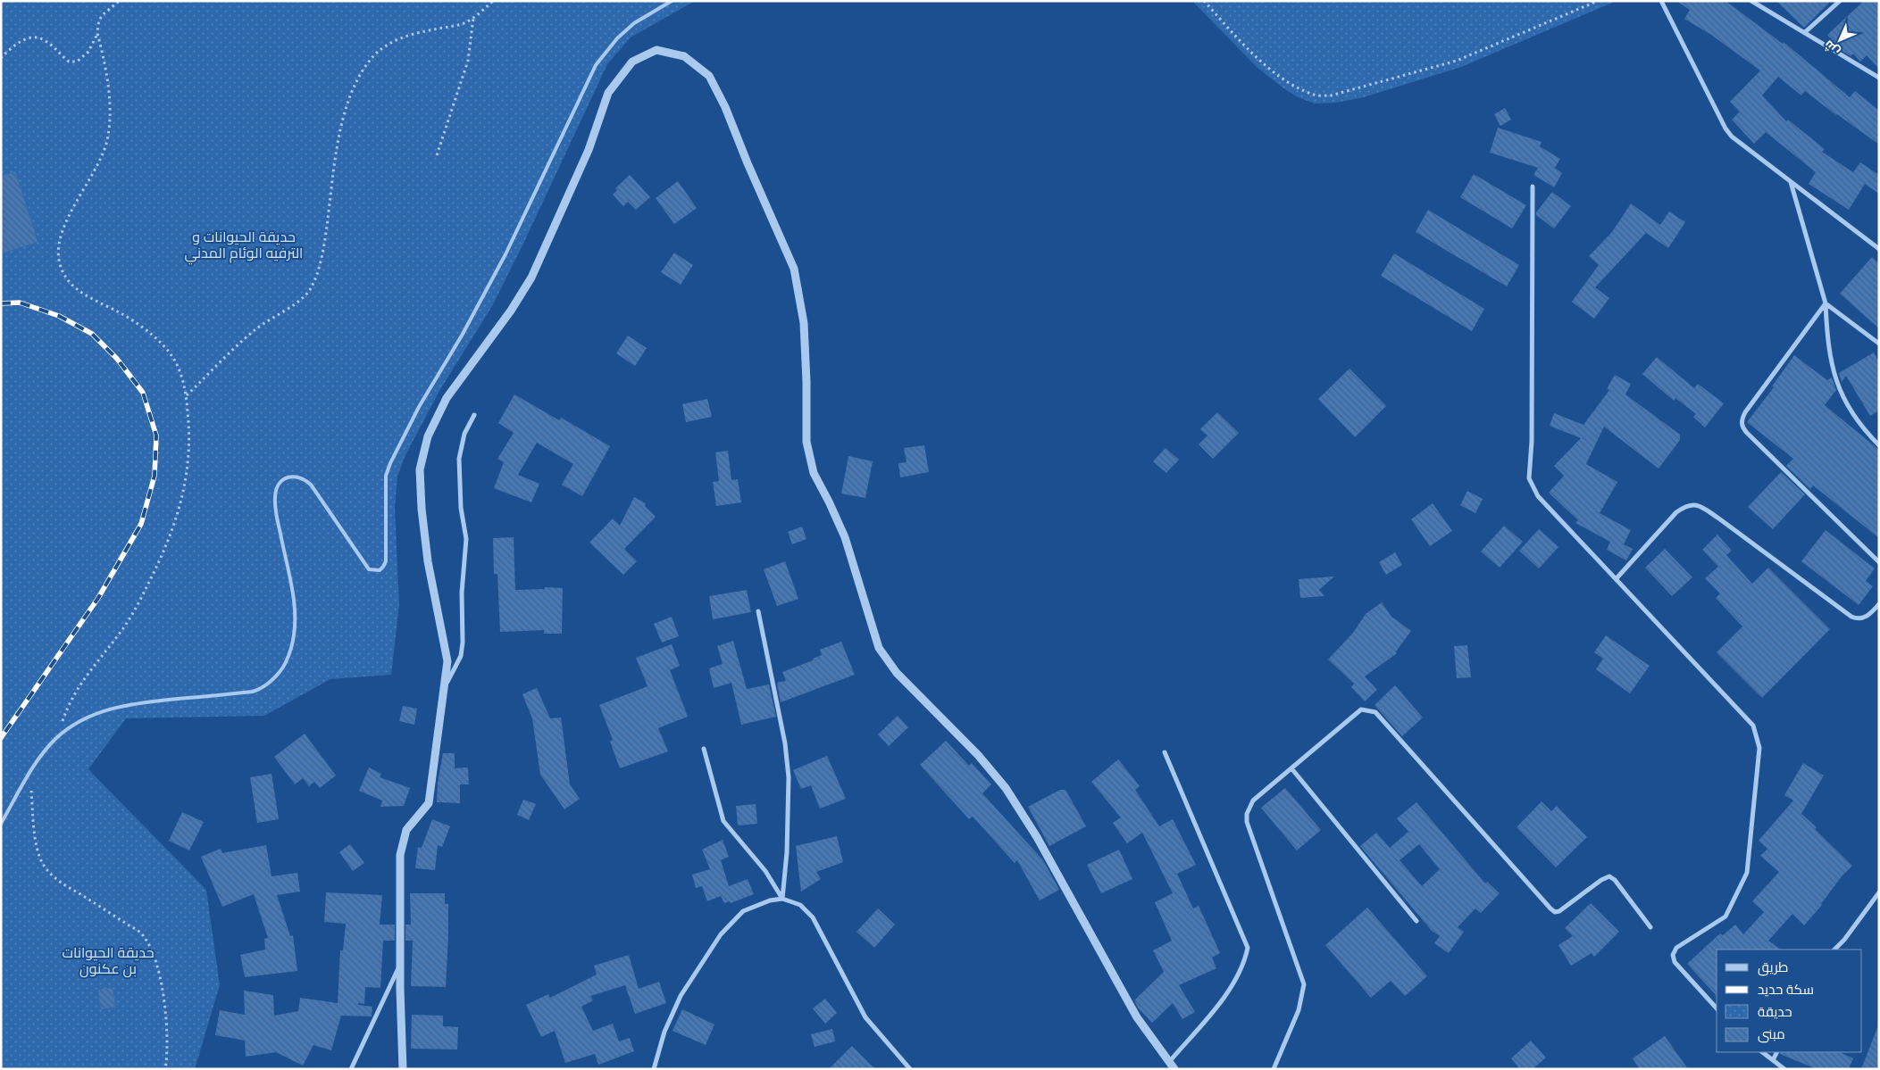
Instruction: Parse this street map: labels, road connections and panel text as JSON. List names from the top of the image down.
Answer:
{
  "parks": ["حديقة الحيوانات و الترفيه الوئام المدني", "حديقة الحيوانات بن عكنون"],
  "legend": [
    "طريق",
    "سكة حديد",
    "حديقة",
    "مبنى"
  ],
  "north": "bottom left"
}
